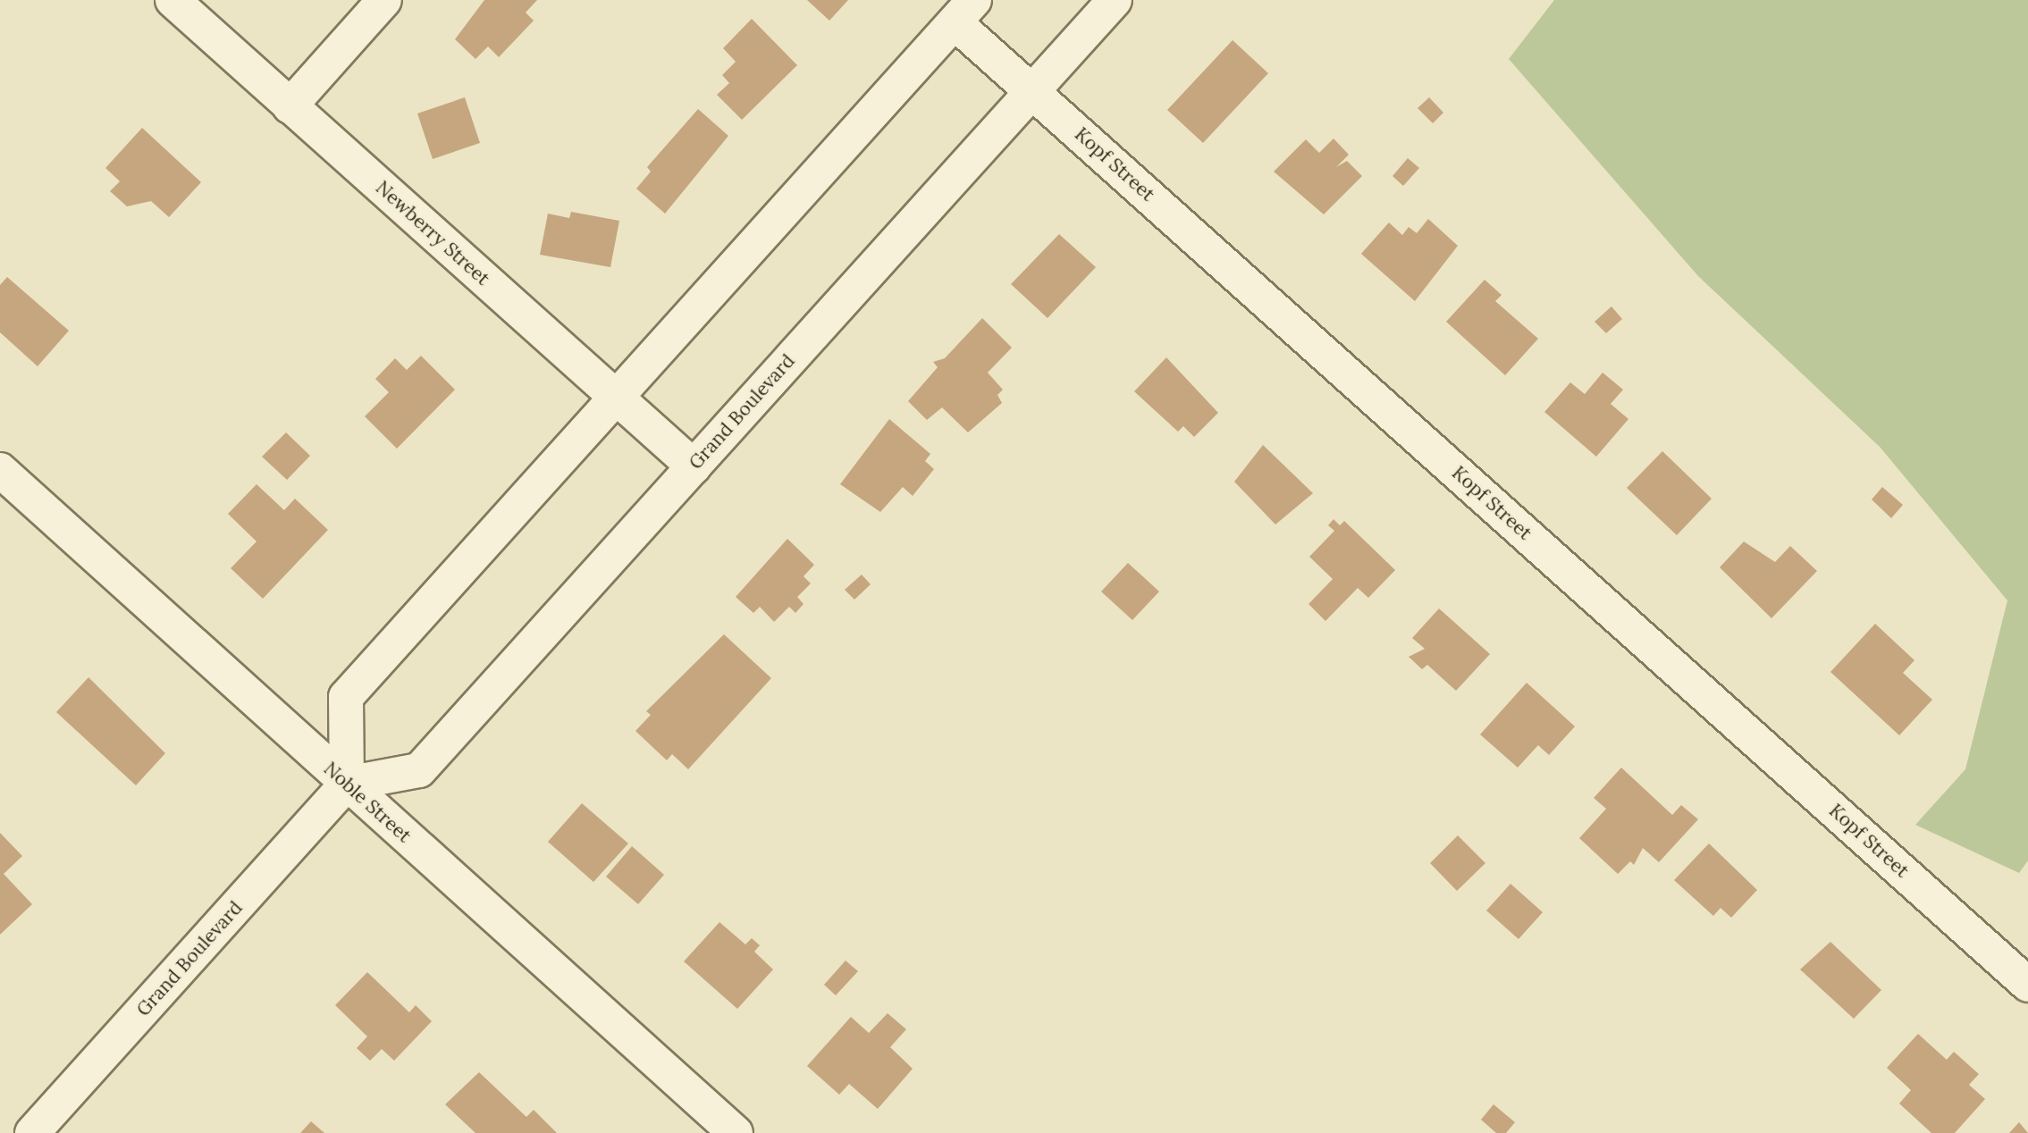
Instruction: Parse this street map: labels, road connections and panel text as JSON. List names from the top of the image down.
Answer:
{
  "streets": {
    "street": [
      "Kopf Street",
      "Newberry Street",
      "Grand Boulevard",
      "Noble Street"
    ]
  },
  "crossings": [
    ["Kopf Street", "Grand Boulevard"],
    ["Newberry Street", "Grand Boulevard"],
    ["Grand Boulevard", "Noble Street"]
  ]
}
